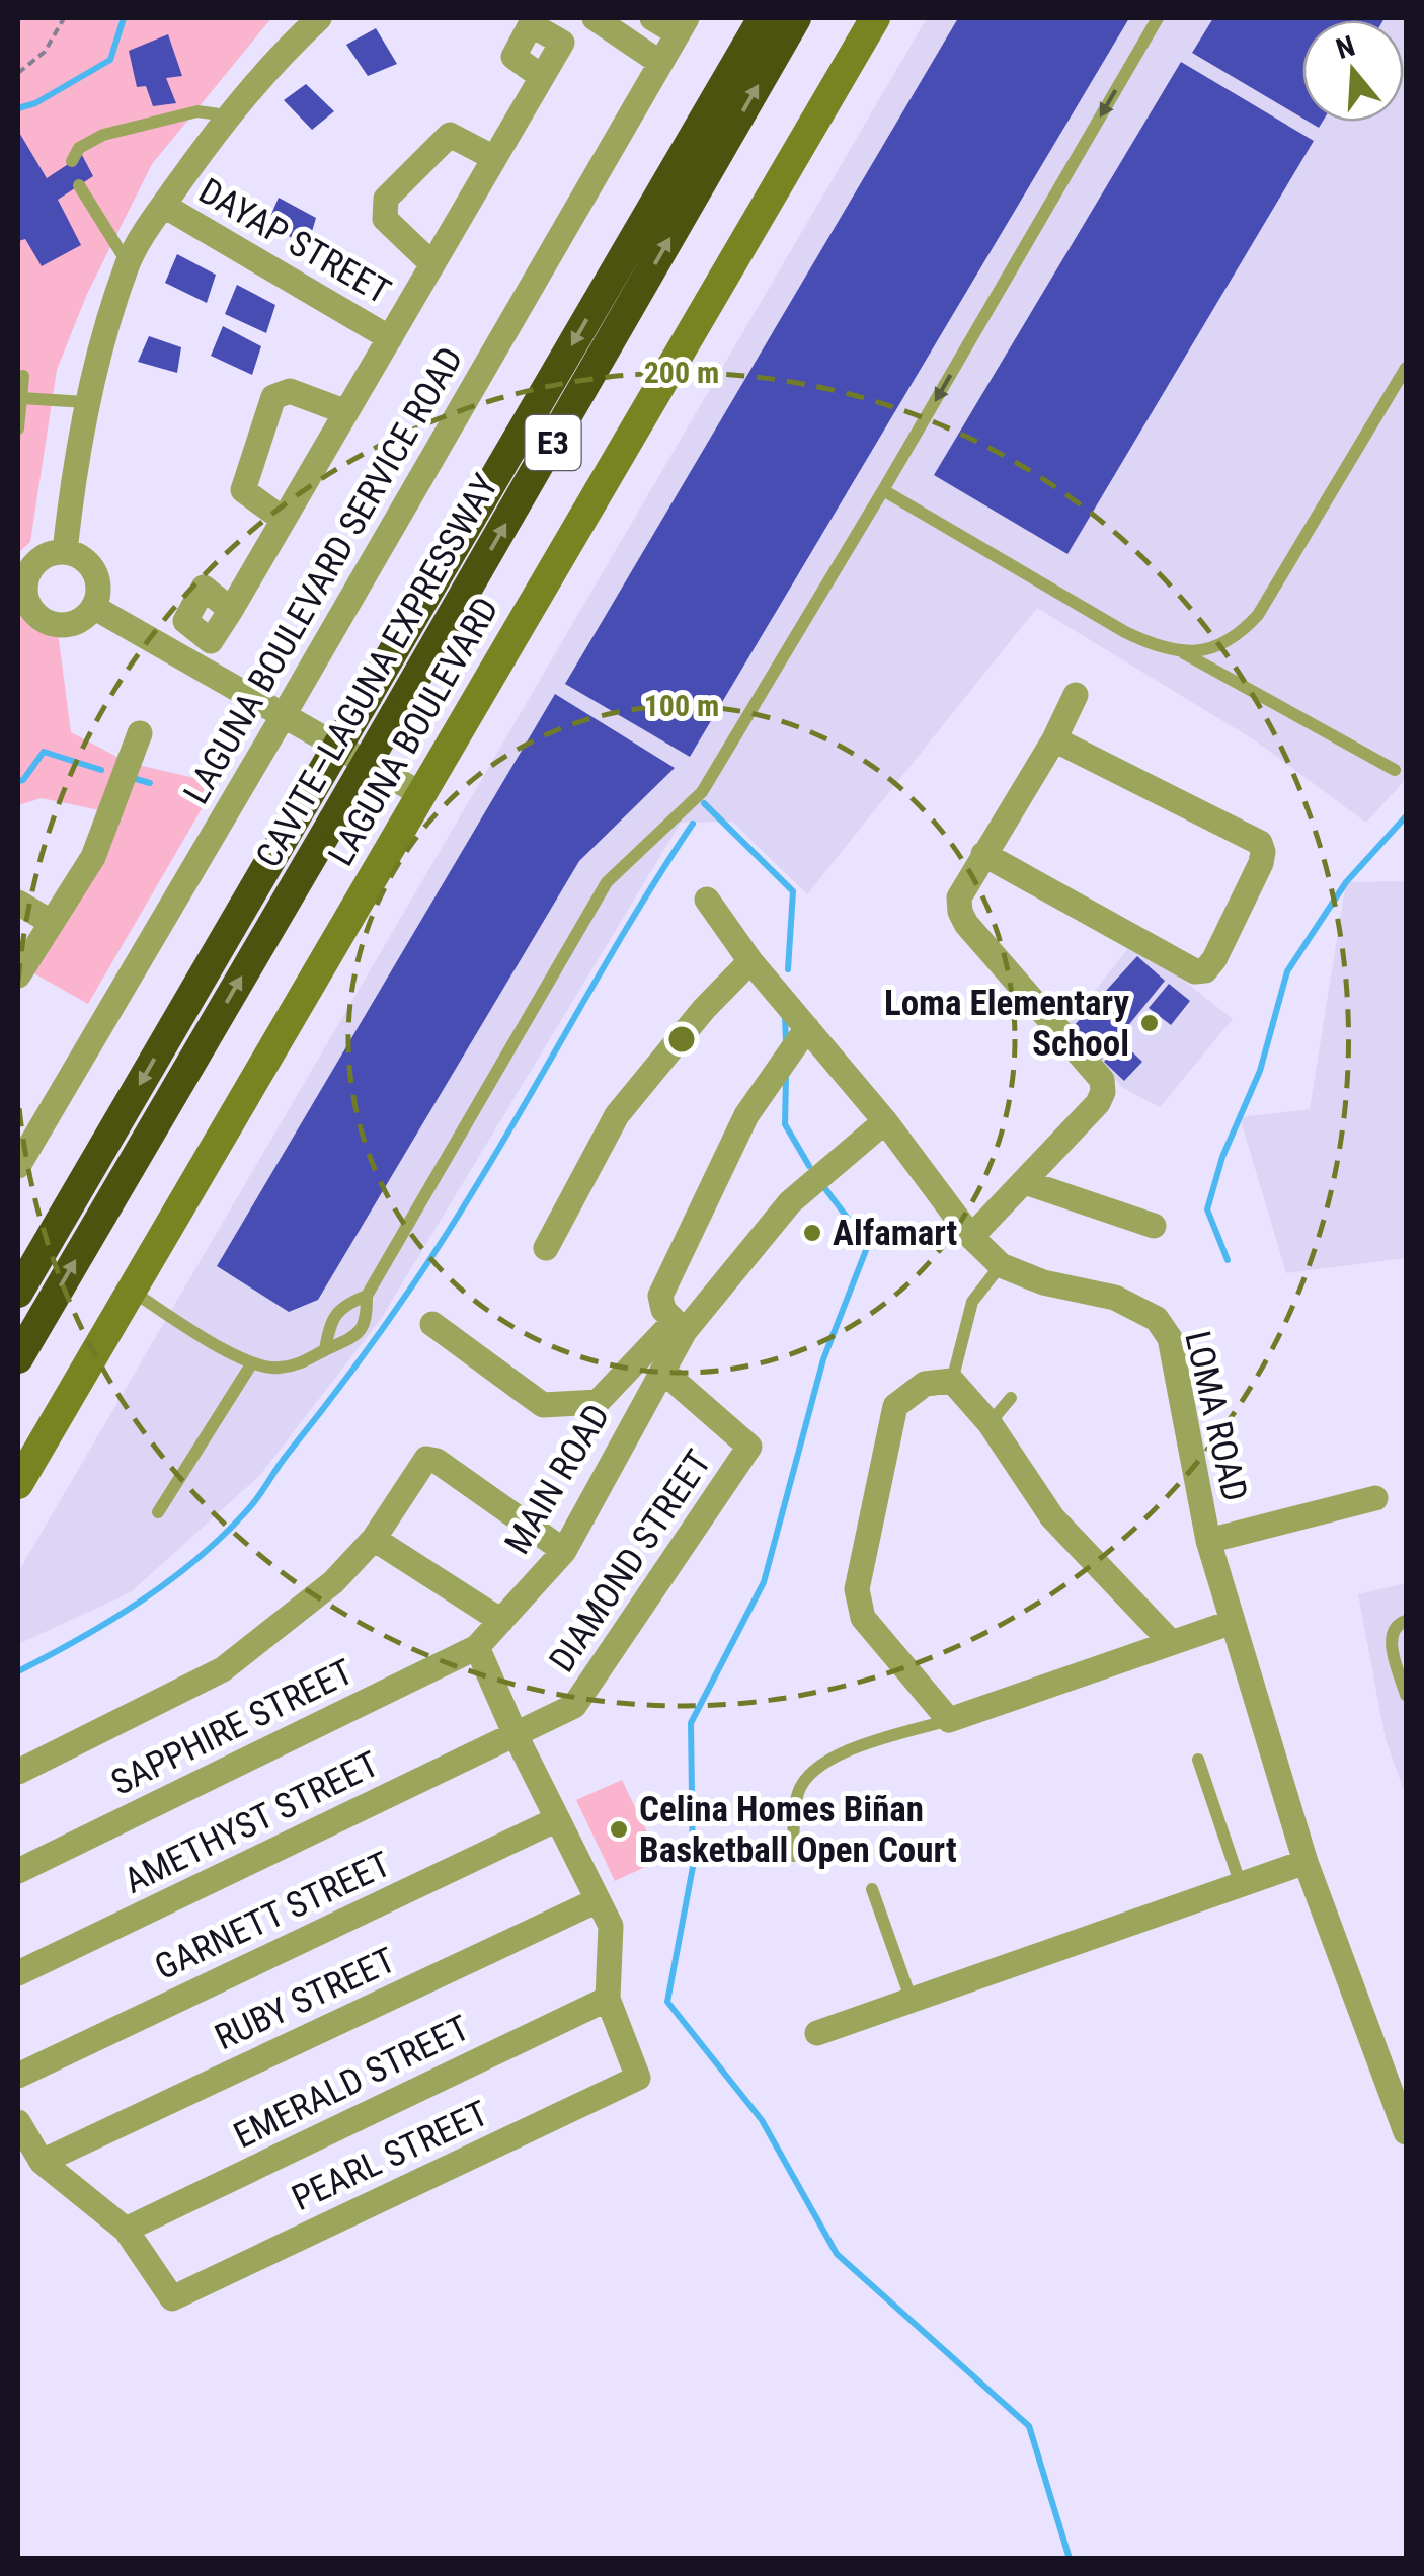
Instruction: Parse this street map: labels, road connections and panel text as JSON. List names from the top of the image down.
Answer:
{
  "streets": {
    "highway": ["E3", "CAVITE–LAGUNA EXPRESSWAY"],
    "main road": ["LAGUNA BOULEVARD"],
    "street": [
      "DAYAP STREET",
      "LAGUNA BOULEVARD SERVICE ROAD",
      "LOMA ROAD",
      "MAIN ROAD",
      "DIAMOND STREET",
      "SAPPHIRE STREET",
      "AMETHYST STREET",
      "GARNETT STREET",
      "RUBY STREET",
      "EMERALD STREET",
      "PEARL STREET"
    ]
  },
  "crossings": [
    ["MAIN ROAD", "DIAMOND STREET"],
    ["MAIN ROAD", "SAPPHIRE STREET"],
    ["DIAMOND STREET", "AMETHYST STREET"],
    ["EMERALD STREET", "PEARL STREET"]
  ],
  "places": ["Loma Elementary School", "Alfamart", "Celina Homes Biñan Basketball Open Court"],
  "north": "top",
  "rings": ["200 m", "100 m"]
}
